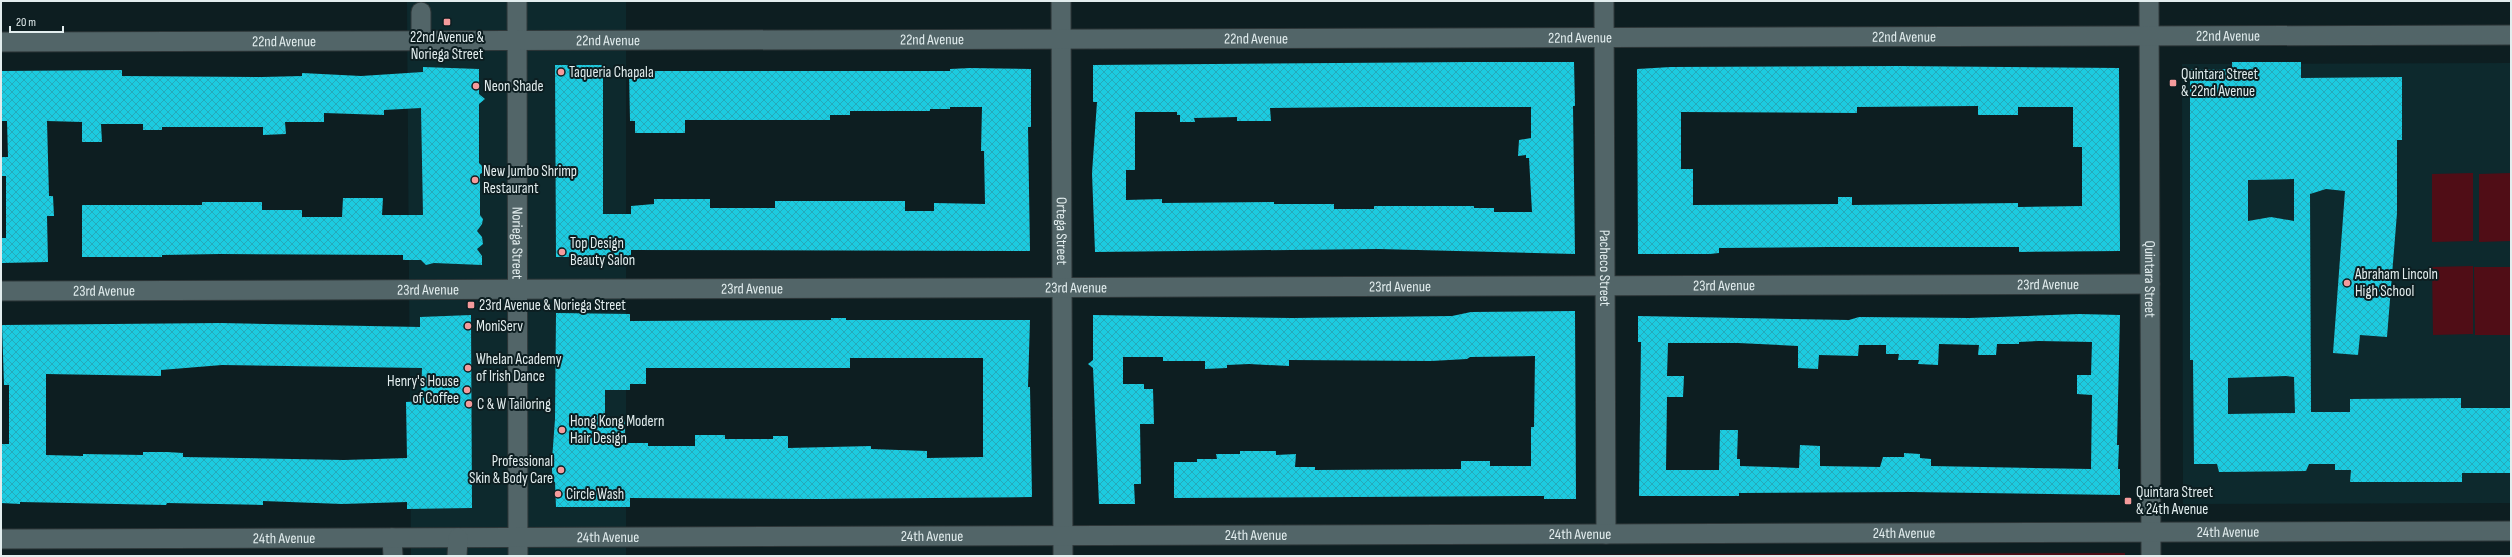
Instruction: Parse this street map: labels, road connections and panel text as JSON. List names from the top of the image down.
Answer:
{
  "streets": {
    "street": [
      "22nd Avenue",
      "Ortega Street",
      "Noriega Street",
      "Pacheco Street",
      "Quintara Street",
      "23rd Avenue",
      "24th Avenue"
    ]
  },
  "crossings": [
    ["22nd Avenue", "Ortega Street"],
    ["22nd Avenue", "Noriega Street"],
    ["22nd Avenue", "Pacheco Street"],
    ["22nd Avenue", "Quintara Street"],
    ["Ortega Street", "23rd Avenue"],
    ["Ortega Street", "24th Avenue"],
    ["Noriega Street", "23rd Avenue"],
    ["Noriega Street", "24th Avenue"],
    ["Pacheco Street", "23rd Avenue"],
    ["Pacheco Street", "24th Avenue"],
    ["Quintara Street", "23rd Avenue"],
    ["Quintara Street", "24th Avenue"]
  ],
  "places": {
    "transit": [
      "22nd Avenue & Noriega Street",
      "Quintara Street & 22nd Avenue",
      "23rd Avenue & Noriega Street",
      "Quintara Street & 24th Avenue"
    ],
    "other": [
      "Taqueria Chapala",
      "Neon Shade",
      "New Jumbo Shrimp Restaurant",
      "Top Design Beauty Salon",
      "Abraham Lincoln High School",
      "MoniServ",
      "Whelan Academy of Irish Dance",
      "Henry's House of Coffee",
      "C & W Tailoring",
      "Hong Kong Modern Hair Design",
      "Professional Skin & Body Care",
      "Circle Wash"
    ]
  },
  "scale_bar": "20 m"
}
